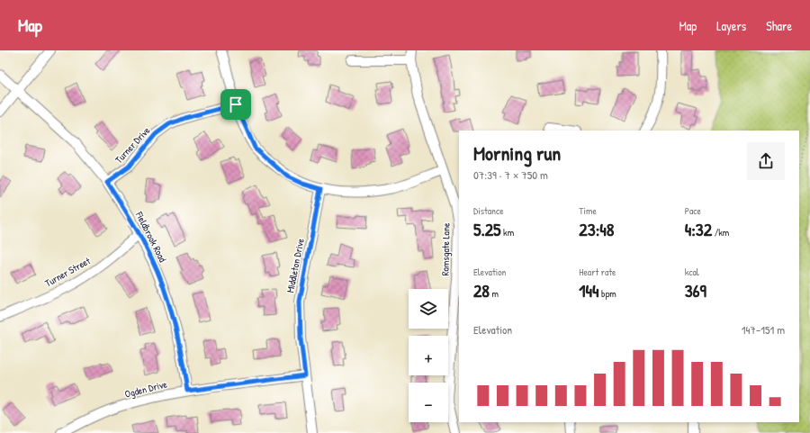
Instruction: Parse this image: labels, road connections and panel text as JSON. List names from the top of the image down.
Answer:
{
  "streets": {
    "street": [
      "Turner Drive",
      "Fieldbrook Road",
      "Ramsgate Lane",
      "Middleton Drive",
      "Turner Street",
      "Ogden Drive"
    ]
  },
  "crossings": [
    ["Turner Drive", "Fieldbrook Road"],
    ["Fieldbrook Road", "Turner Street"],
    ["Fieldbrook Road", "Ogden Drive"],
    ["Middleton Drive", "Ogden Drive"]
  ],
  "page": {
    "header": "Map",
    "nav": ["Map", "Layers", "Share"],
    "heading": ["Morning run", "07:39 · 7 × 750 m"],
    "stats": [
      ["Distance", "5.25 km"],
      ["Time", "23:48"],
      ["Pace", "4:32 /km"],
      ["Elevation", "28 m"],
      ["Heart rate", "144 bpm"],
      ["kcal", "369"]
    ],
    "map_buttons": ["+", "−"],
    "chart": ["Elevation", "147–151 m"]
  }
}
